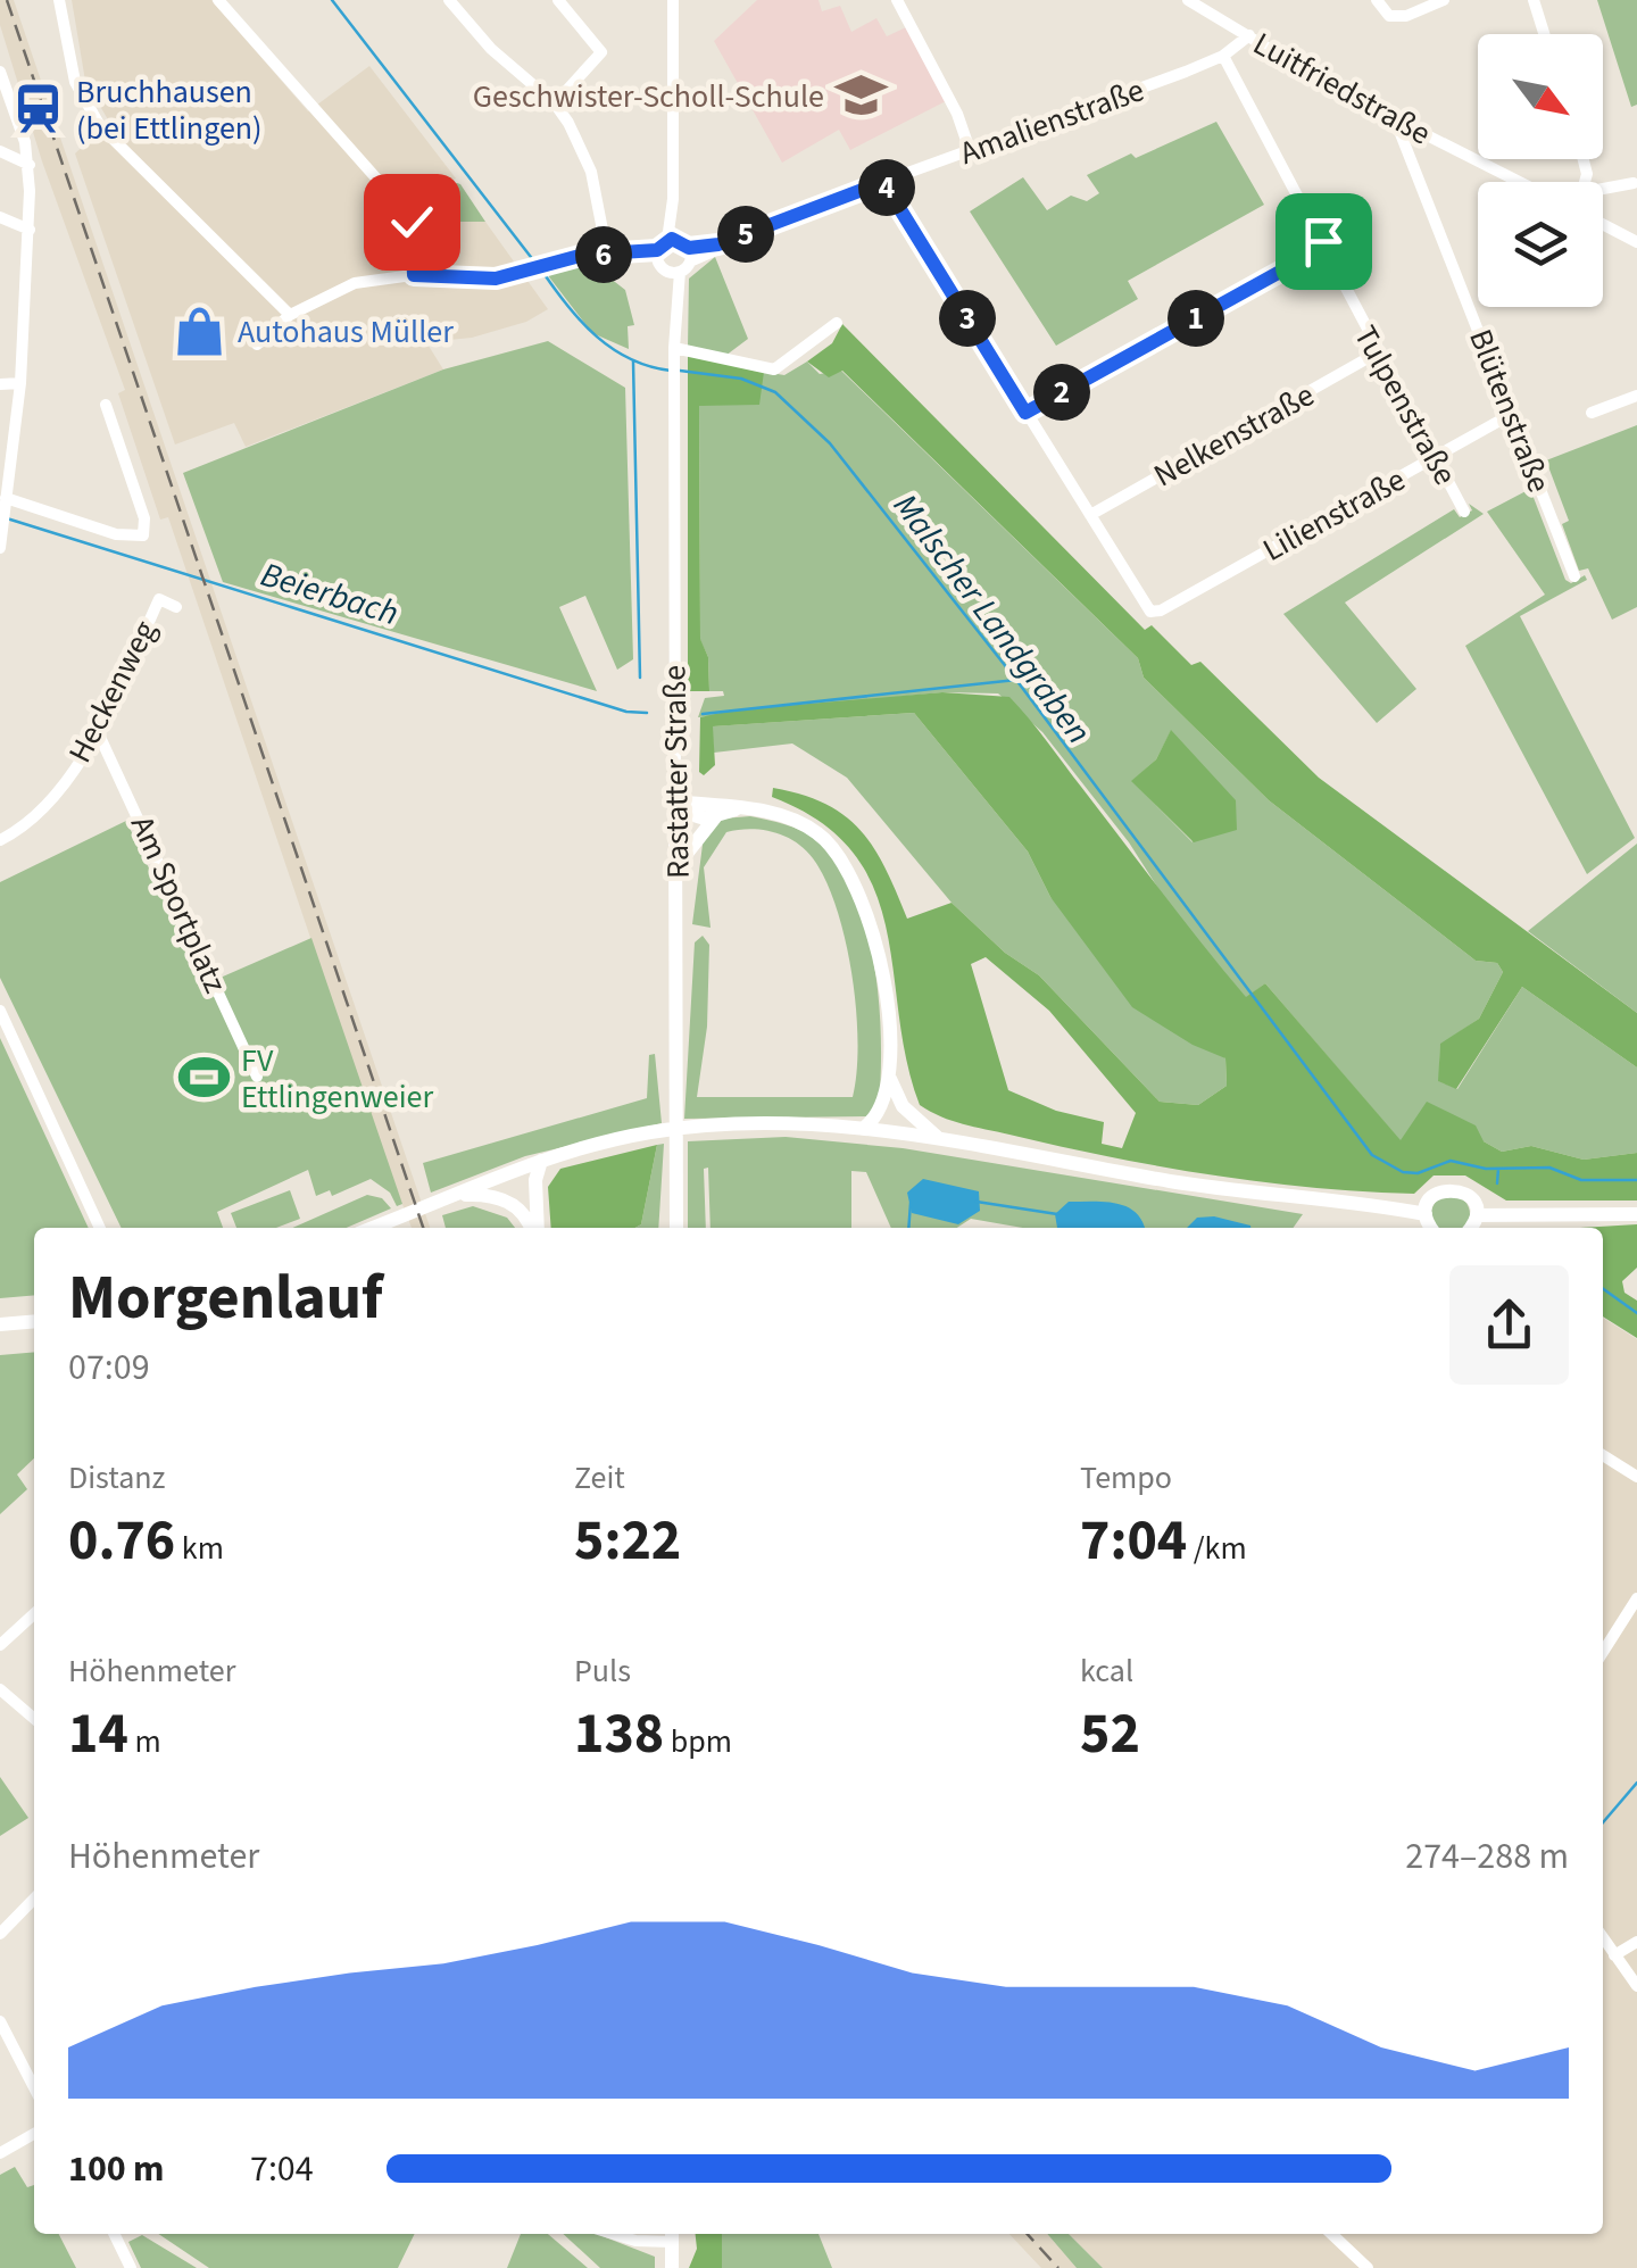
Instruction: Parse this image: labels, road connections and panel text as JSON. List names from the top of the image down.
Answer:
{
  "streets": {
    "main road": ["Rastatter Straße"],
    "street": [
      "Luitfriedstraße",
      "Amalienstraße",
      "Tulpenstraße",
      "Blütenstraße",
      "Nelkenstraße",
      "Lilienstraße",
      "Heckenweg",
      "Am Sportplatz"
    ]
  },
  "crossings": [
    ["Luitfriedstraße", "Amalienstraße"],
    ["Luitfriedstraße", "Blütenstraße"],
    ["Amalienstraße", "Tulpenstraße"],
    ["Amalienstraße", "Rastatter Straße"],
    ["Tulpenstraße", "Nelkenstraße"],
    ["Tulpenstraße", "Lilienstraße"],
    ["Blütenstraße", "Lilienstraße"],
    ["Nelkenstraße", "Lilienstraße"],
    ["Heckenweg", "Am Sportplatz"]
  ],
  "water": ["Beierbach", "Malscher Landgraben"],
  "places": {
    "school or university": ["Geschwister-Scholl-Schule"],
    "station": ["Bruchhausen (bei Ettlingen)"],
    "shop": ["Autohaus Müller"],
    "sports": ["FV Ettlingenweier"]
  },
  "north": "bottom right",
  "page": {
    "pins": [
      "4",
      "5",
      "6",
      "1",
      "3",
      "2"
    ],
    "heading": ["Morgenlauf", "07:09"],
    "stats": [
      ["Distanz", "0.76 km"],
      ["Zeit", "5:22"],
      ["Tempo", "7:04 /km"],
      ["Höhenmeter", "14 m"],
      ["Puls", "138 bpm"],
      ["kcal", "52"]
    ],
    "chart": ["Höhenmeter", "274–288 m"],
    "list": [
      {
        "name": "100 m",
        "note": "7:04"
      }
    ]
  }
}
